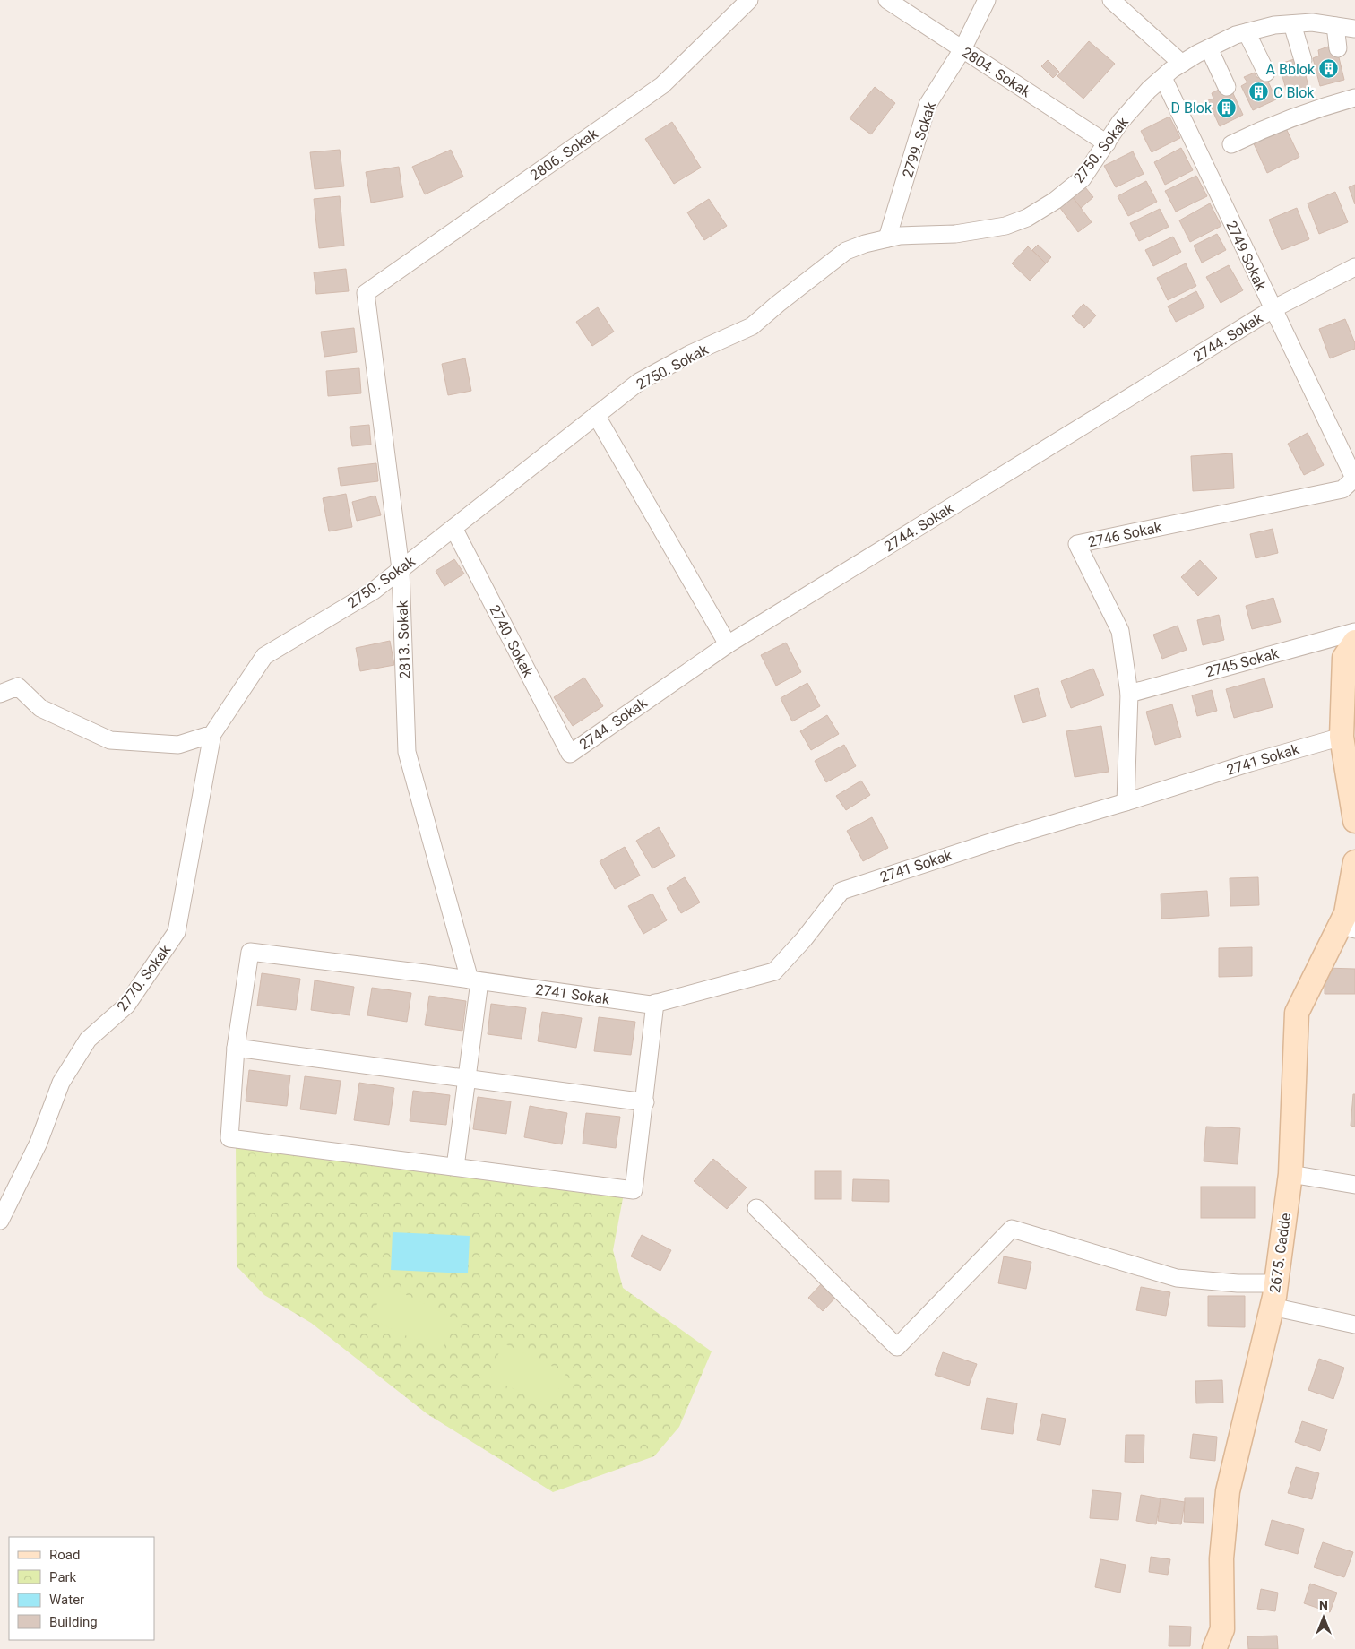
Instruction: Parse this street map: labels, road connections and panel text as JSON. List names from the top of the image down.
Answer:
{
  "streets": {
    "street": [
      "2804. Sokak",
      "2799. Sokak",
      "2750. Sokak",
      "2806. Sokak",
      "2749 Sokak",
      "2744. Sokak",
      "2746 Sokak",
      "2813. Sokak",
      "2740. Sokak",
      "2745 Sokak",
      "2741 Sokak",
      "2770. Sokak",
      "2675. Cadde"
    ]
  },
  "crossings": [
    ["2804. Sokak", "2799. Sokak"],
    ["2804. Sokak", "2750. Sokak"],
    ["2799. Sokak", "2750. Sokak"],
    ["2750. Sokak", "2749 Sokak"],
    ["2750. Sokak", "2813. Sokak"],
    ["2750. Sokak", "2740. Sokak"],
    ["2750. Sokak", "2770. Sokak"],
    ["2806. Sokak", "2813. Sokak"],
    ["2749 Sokak", "2744. Sokak"],
    ["2749 Sokak", "2746 Sokak"],
    ["2744. Sokak", "2740. Sokak"],
    ["2746 Sokak", "2745 Sokak"],
    ["2746 Sokak", "2741 Sokak"],
    ["2813. Sokak", "2741 Sokak"]
  ],
  "places": {
    "building": ["A Bblok", "C Blok", "D Blok"]
  },
  "legend": [
    "Road",
    "Park",
    "Water",
    "Building"
  ],
  "north": "top"
}
